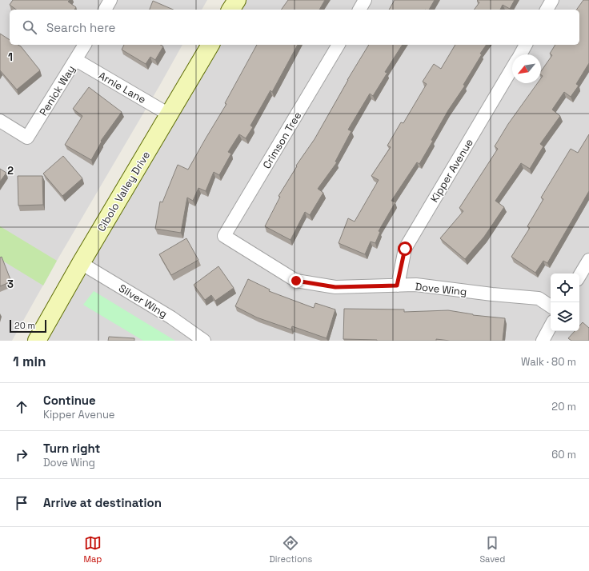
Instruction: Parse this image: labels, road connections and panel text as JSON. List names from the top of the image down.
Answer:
{
  "streets": {
    "main road": ["Cibolo Valley Drive"],
    "street": [
      "Arnie Lane",
      "Penick Way",
      "Crimson Tree",
      "Kipper Avenue",
      "Dove Wing",
      "Silver Wing"
    ]
  },
  "crossings": [
    ["Arnie Lane", "Penick Way"],
    ["Arnie Lane", "Cibolo Valley Drive"],
    ["Crimson Tree", "Dove Wing"],
    ["Kipper Avenue", "Dove Wing"],
    ["Cibolo Valley Drive", "Silver Wing"]
  ],
  "scale_bar": "20 m",
  "north": "bottom left",
  "page": {
    "search": "Search here",
    "scale": "20 m",
    "heading": ["1 min", "Walk · 80 m"],
    "list": [
      ["Continue", "Kipper Avenue", "20 m"],
      ["Turn right", "Dove Wing", "60 m"],
      "Arrive at destination"
    ],
    "nav": ["Map", "Directions", "Saved"]
  },
  "grid": {
    "rows": ["1", "2", "3"]
  }
}
